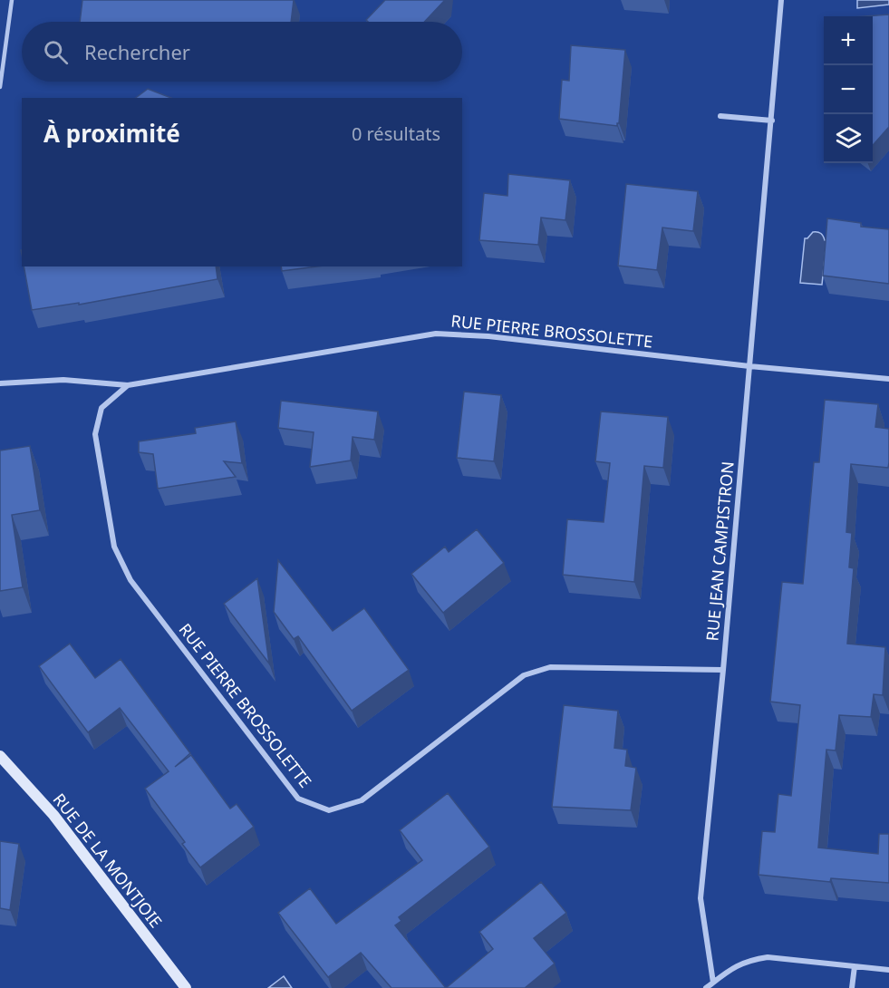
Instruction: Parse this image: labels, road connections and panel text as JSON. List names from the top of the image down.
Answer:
{
  "streets": {
    "main road": ["RUE DE LA MONTJOIE"],
    "street": ["RUE PIERRE BROSSOLETTE", "RUE JEAN CAMPISTRON"]
  },
  "crossings": [
    ["RUE PIERRE BROSSOLETTE", "RUE JEAN CAMPISTRON"]
  ],
  "page": {
    "map_buttons": ["+", "−"],
    "search": "Rechercher",
    "heading": ["À proximité", "0 résultats"]
  }
}
